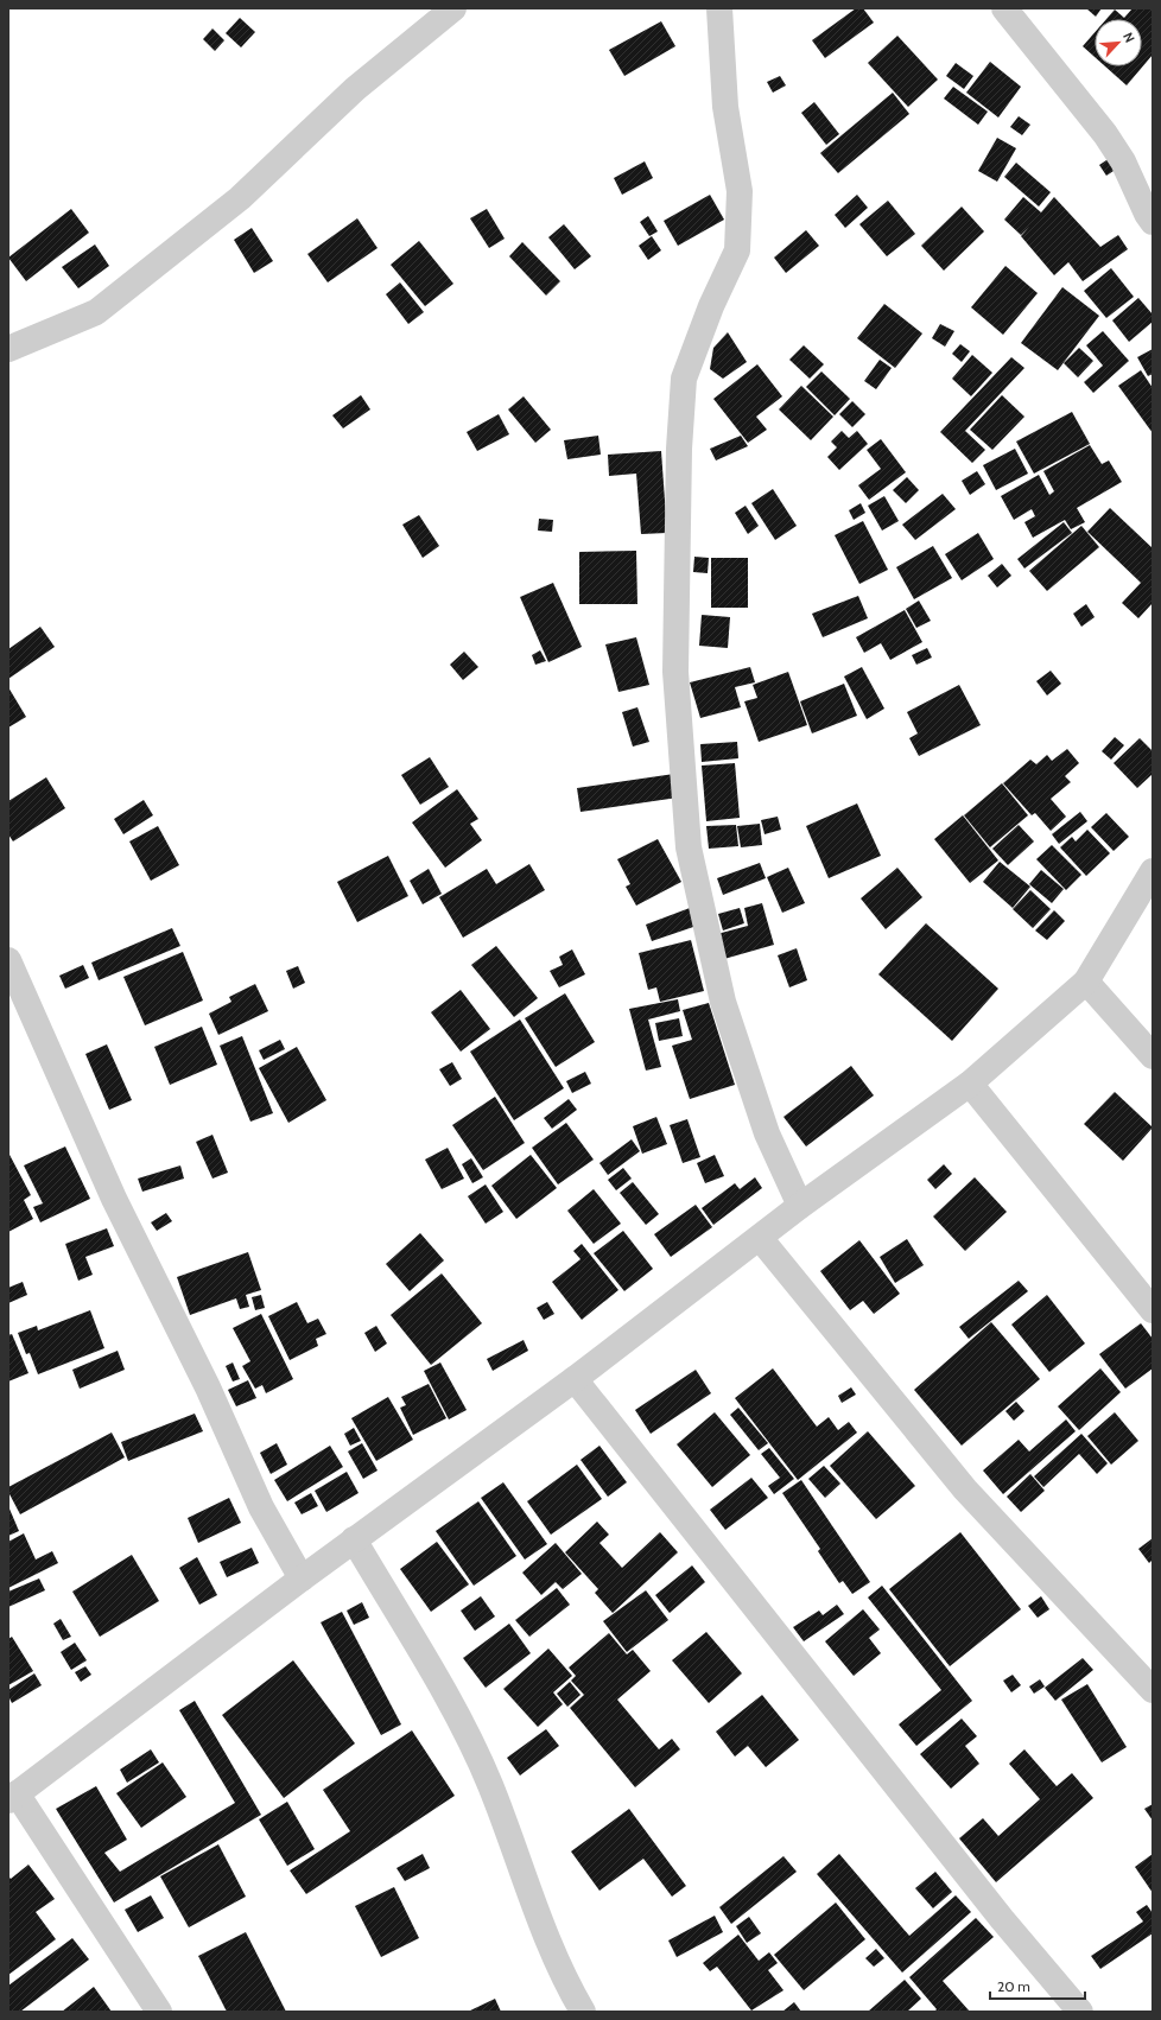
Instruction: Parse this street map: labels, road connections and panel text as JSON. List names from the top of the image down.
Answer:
{
  "scale_bar": "20 m",
  "north": "top right"
}
